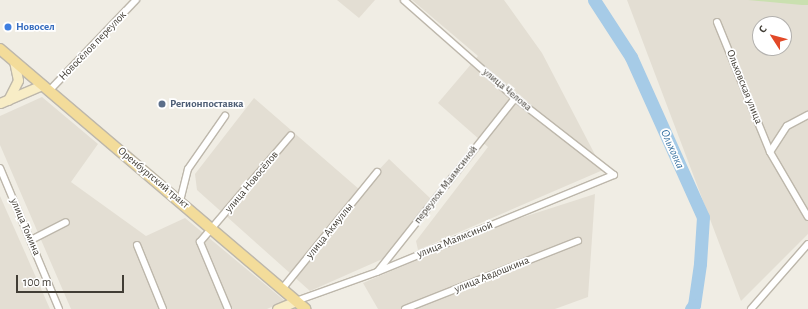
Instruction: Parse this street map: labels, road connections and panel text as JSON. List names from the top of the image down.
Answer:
{
  "streets": {
    "main road": ["Оренбургский тракт"],
    "street": [
      "Новосёлов переулок",
      "Ольховская улица",
      "улица Челова",
      "улица Новосёлов",
      "переулок Маямсиной",
      "улица Томина",
      "улица Акмуллы",
      "улица Маямсиной",
      "улица Авдошкина"
    ]
  },
  "crossings": [
    ["Новосёлов переулок", "Оренбургский тракт"],
    ["улица Челова", "переулок Маямсиной"],
    ["улица Челова", "улица Маямсиной"],
    ["Оренбургский тракт", "улица Новосёлов"],
    ["Оренбургский тракт", "улица Акмуллы"],
    ["Оренбургский тракт", "улица Маямсиной"],
    ["переулок Маямсиной", "улица Маямсиной"]
  ],
  "water": ["Ольховка"],
  "places": ["Новосел", "Регионпоставка"],
  "scale_bar": "100 m",
  "north": "top left"
}
